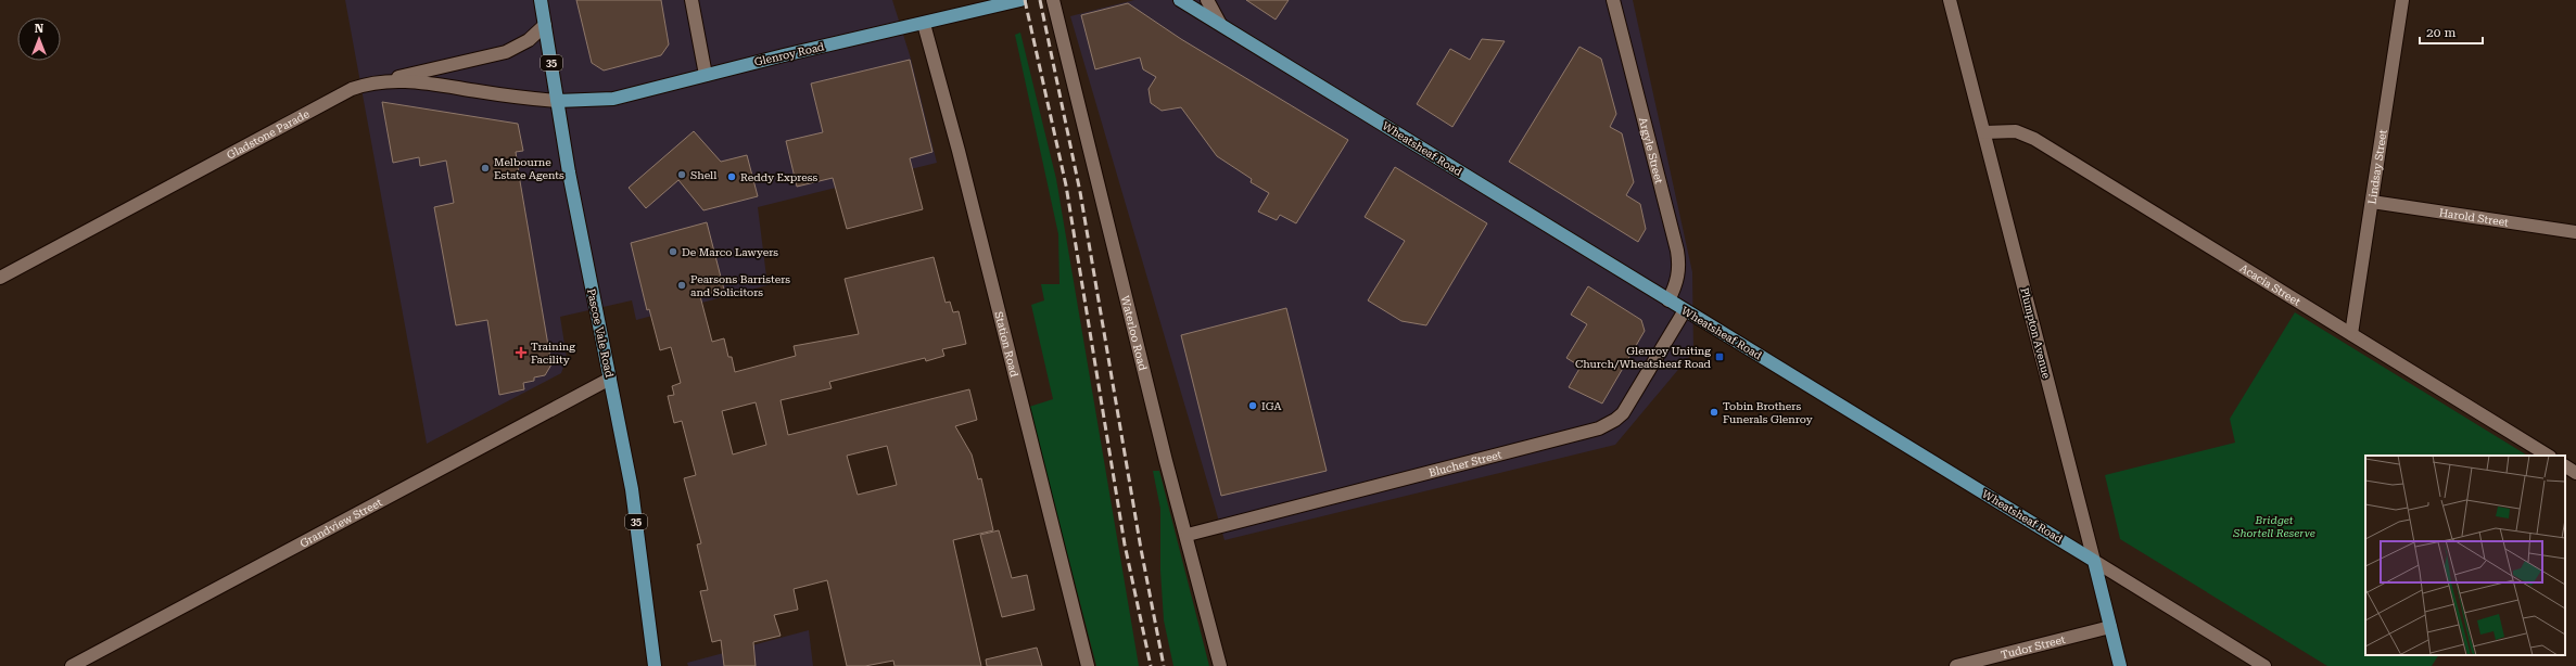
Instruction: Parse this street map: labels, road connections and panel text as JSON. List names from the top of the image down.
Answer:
{
  "streets": {
    "main road": [
      "Glenroy Road",
      "35",
      "Wheatsheaf Road",
      "Pascoe Vale Road",
      "Plumpton Avenue"
    ],
    "street": [
      "Gladstone Parade",
      "Argyle Street",
      "Lindsay Street",
      "Harold Street",
      "Acacia Street",
      "Waterloo Road",
      "Station Road",
      "Blucher Street",
      "Grandview Street",
      "Tudor Street"
    ]
  },
  "crossings": [
    ["Glenroy Road", "Gladstone Parade"],
    ["Glenroy Road", "Pascoe Vale Road"],
    ["Glenroy Road", "Station Road"],
    ["Gladstone Parade", "Pascoe Vale Road"],
    ["Wheatsheaf Road", "Argyle Street"],
    ["Wheatsheaf Road", "Plumpton Avenue"],
    ["Wheatsheaf Road", "Blucher Street"],
    ["Lindsay Street", "Harold Street"],
    ["Lindsay Street", "Acacia Street"],
    ["Acacia Street", "Plumpton Avenue"],
    ["Pascoe Vale Road", "Grandview Street"],
    ["Waterloo Road", "Blucher Street"],
    ["Plumpton Avenue", "Tudor Street"]
  ],
  "parks": ["Bridget Shortell Reserve"],
  "places": {
    "other": [
      "Melbourne Estate Agents",
      "Shell",
      "Reddy Express",
      "De Marco Lawyers",
      "Pearsons Barristers and Solicitors",
      "IGA",
      "Tobin Brothers Funerals Glenroy"
    ],
    "health": ["Training Facility"],
    "transit": ["Glenroy Uniting Church/Wheatsheaf Road"]
  },
  "scale_bar": "20 m",
  "north": "top"
}
